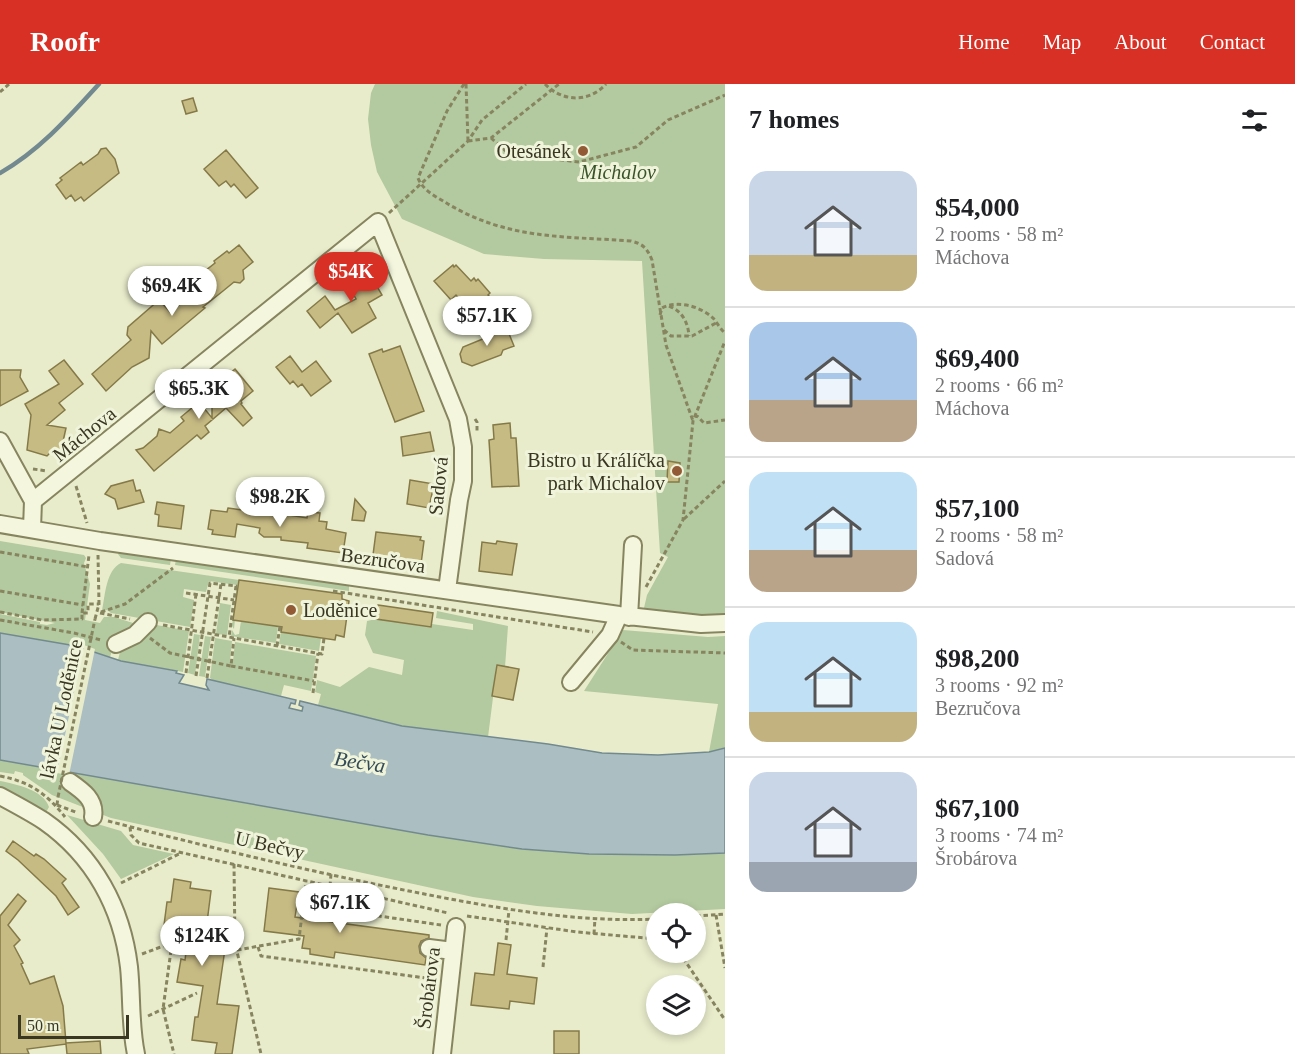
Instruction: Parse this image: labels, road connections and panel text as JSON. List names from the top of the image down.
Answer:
{
  "streets": {
    "street": [
      "Máchova",
      "Sadová",
      "Bezručova",
      "Šrobárova"
    ],
    "path": ["lávka U Loděnice", "U Bečvy"]
  },
  "crossings": [
    ["Máchova", "Sadová"],
    ["Sadová", "Bezručova"],
    ["lávka U Loděnice", "U Bečvy"]
  ],
  "water": ["Bečva"],
  "parks": ["Michalov"],
  "places": ["Otesánek", "Bistro u Králíčka park Michalov", "Loděnice"],
  "scale_bar": "50 m",
  "page": {
    "header": "Roofr",
    "nav": [
      "Home",
      "Map",
      "About",
      "Contact"
    ],
    "heading": "7 homes",
    "list": [
      {
        "name": "$54,000",
        "note": "2 rooms · 58 m² · Máchova"
      },
      {
        "name": "$69,400",
        "note": "2 rooms · 66 m² · Máchova"
      },
      {
        "name": "$57,100",
        "note": "2 rooms · 58 m² · Sadová"
      },
      {
        "name": "$98,200",
        "note": "3 rooms · 92 m² · Bezručova"
      },
      {
        "name": "$67,100",
        "note": "3 rooms · 74 m² · Šrobárova"
      }
    ],
    "price": [
      "$54K",
      "$69.4K",
      "$57.1K",
      "$65.3K",
      "$98.2K",
      "$67.1K",
      "$124K"
    ],
    "scale": "50 m"
  }
}
